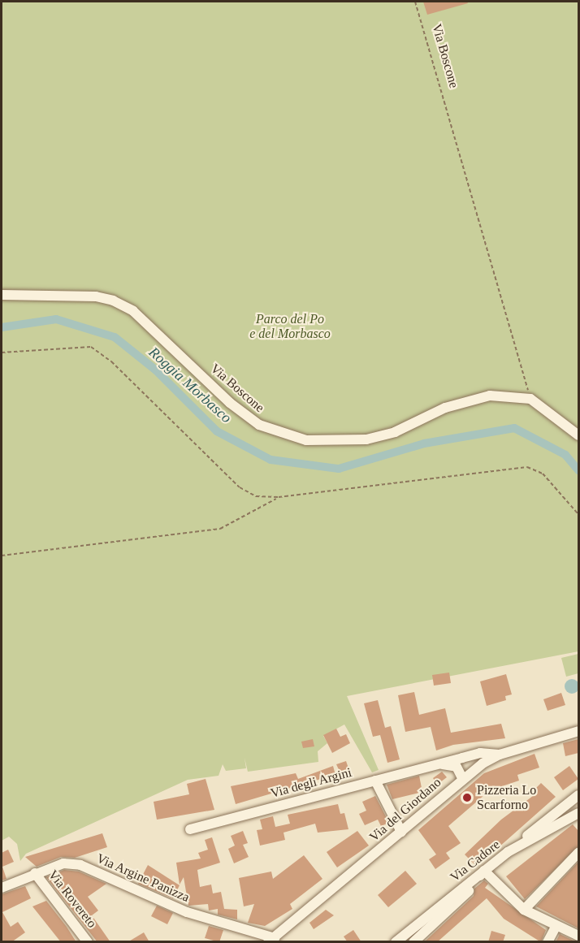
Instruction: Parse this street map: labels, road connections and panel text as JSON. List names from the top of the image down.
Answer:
{
  "streets": {
    "street": [
      "Via Boscone",
      "Via degli Argini",
      "Via del Giordano",
      "Via Cadore",
      "Via Argine Panizza",
      "Via Rovereto"
    ]
  },
  "crossings": [
    ["Via degli Argini", "Via del Giordano"],
    ["Via del Giordano", "Via Argine Panizza"],
    ["Via Argine Panizza", "Via Rovereto"]
  ],
  "water": ["Roggia Morbasco"],
  "parks": ["Parco del Po e del Morbasco"],
  "places": ["Pizzeria Lo Scarforno"]
}
